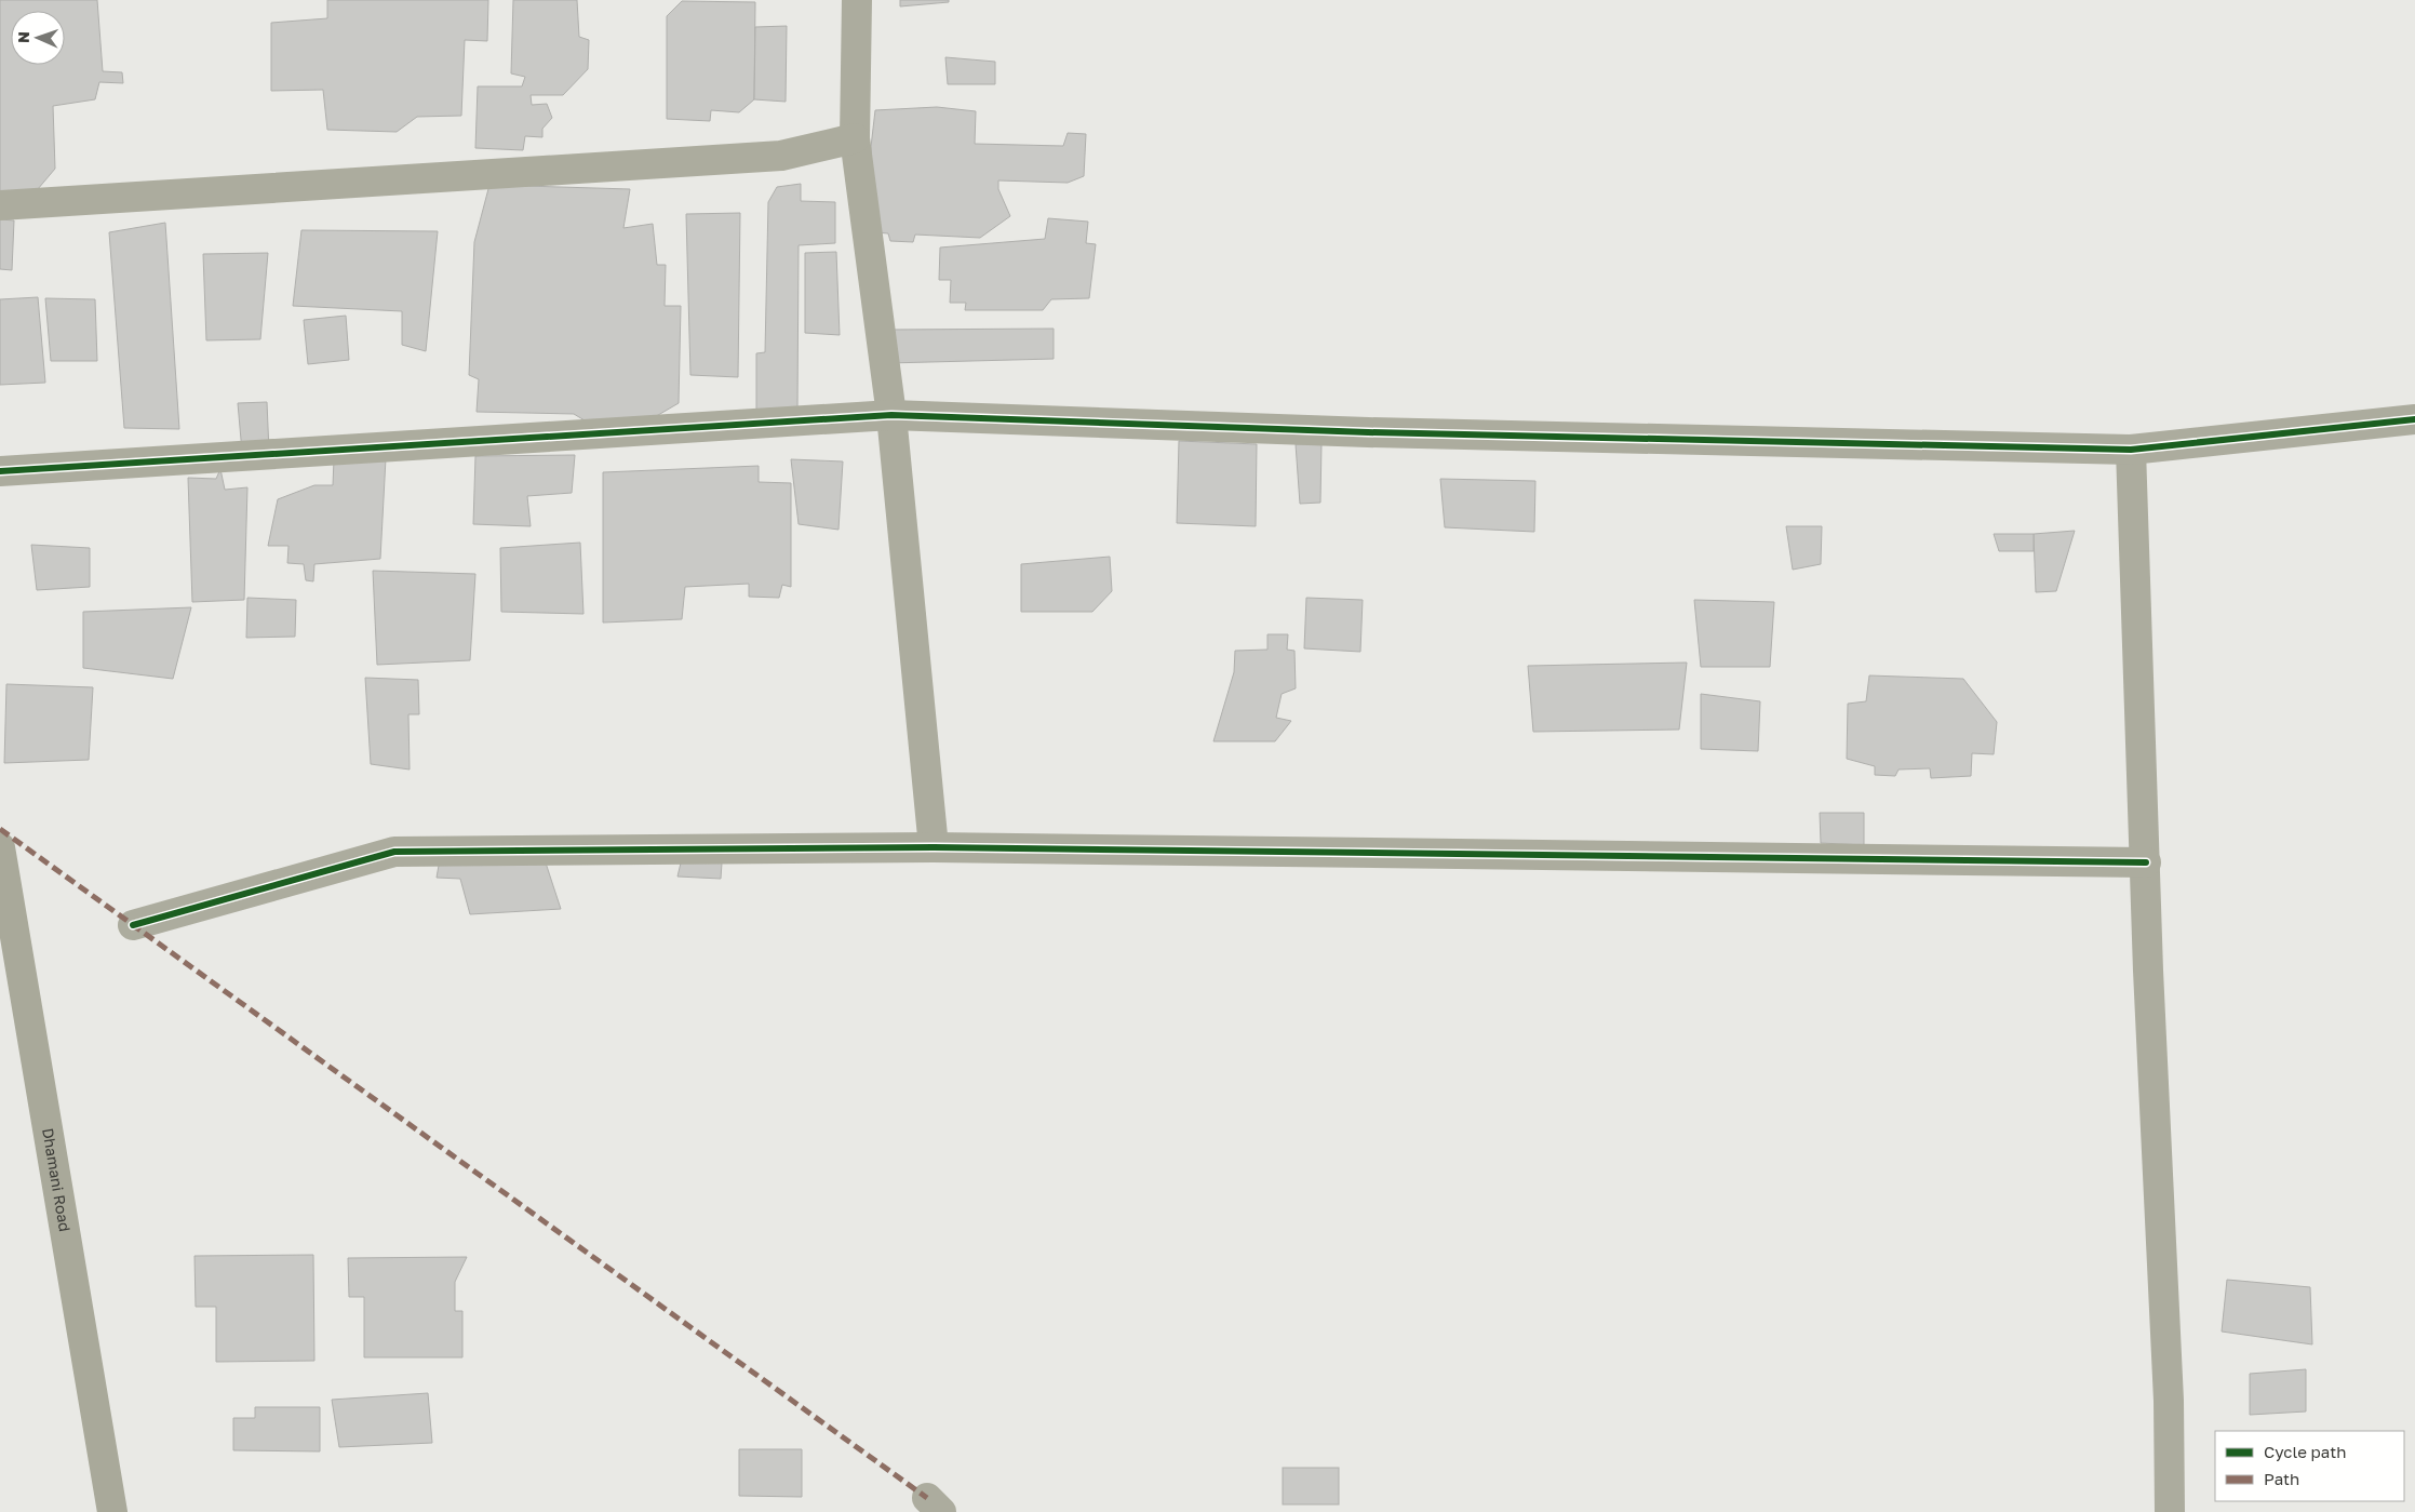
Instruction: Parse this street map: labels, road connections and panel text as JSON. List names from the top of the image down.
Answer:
{
  "streets": {
    "main road": ["Dhamani Road"]
  },
  "legend": ["Cycle path", "Path"],
  "north": "left"
}
